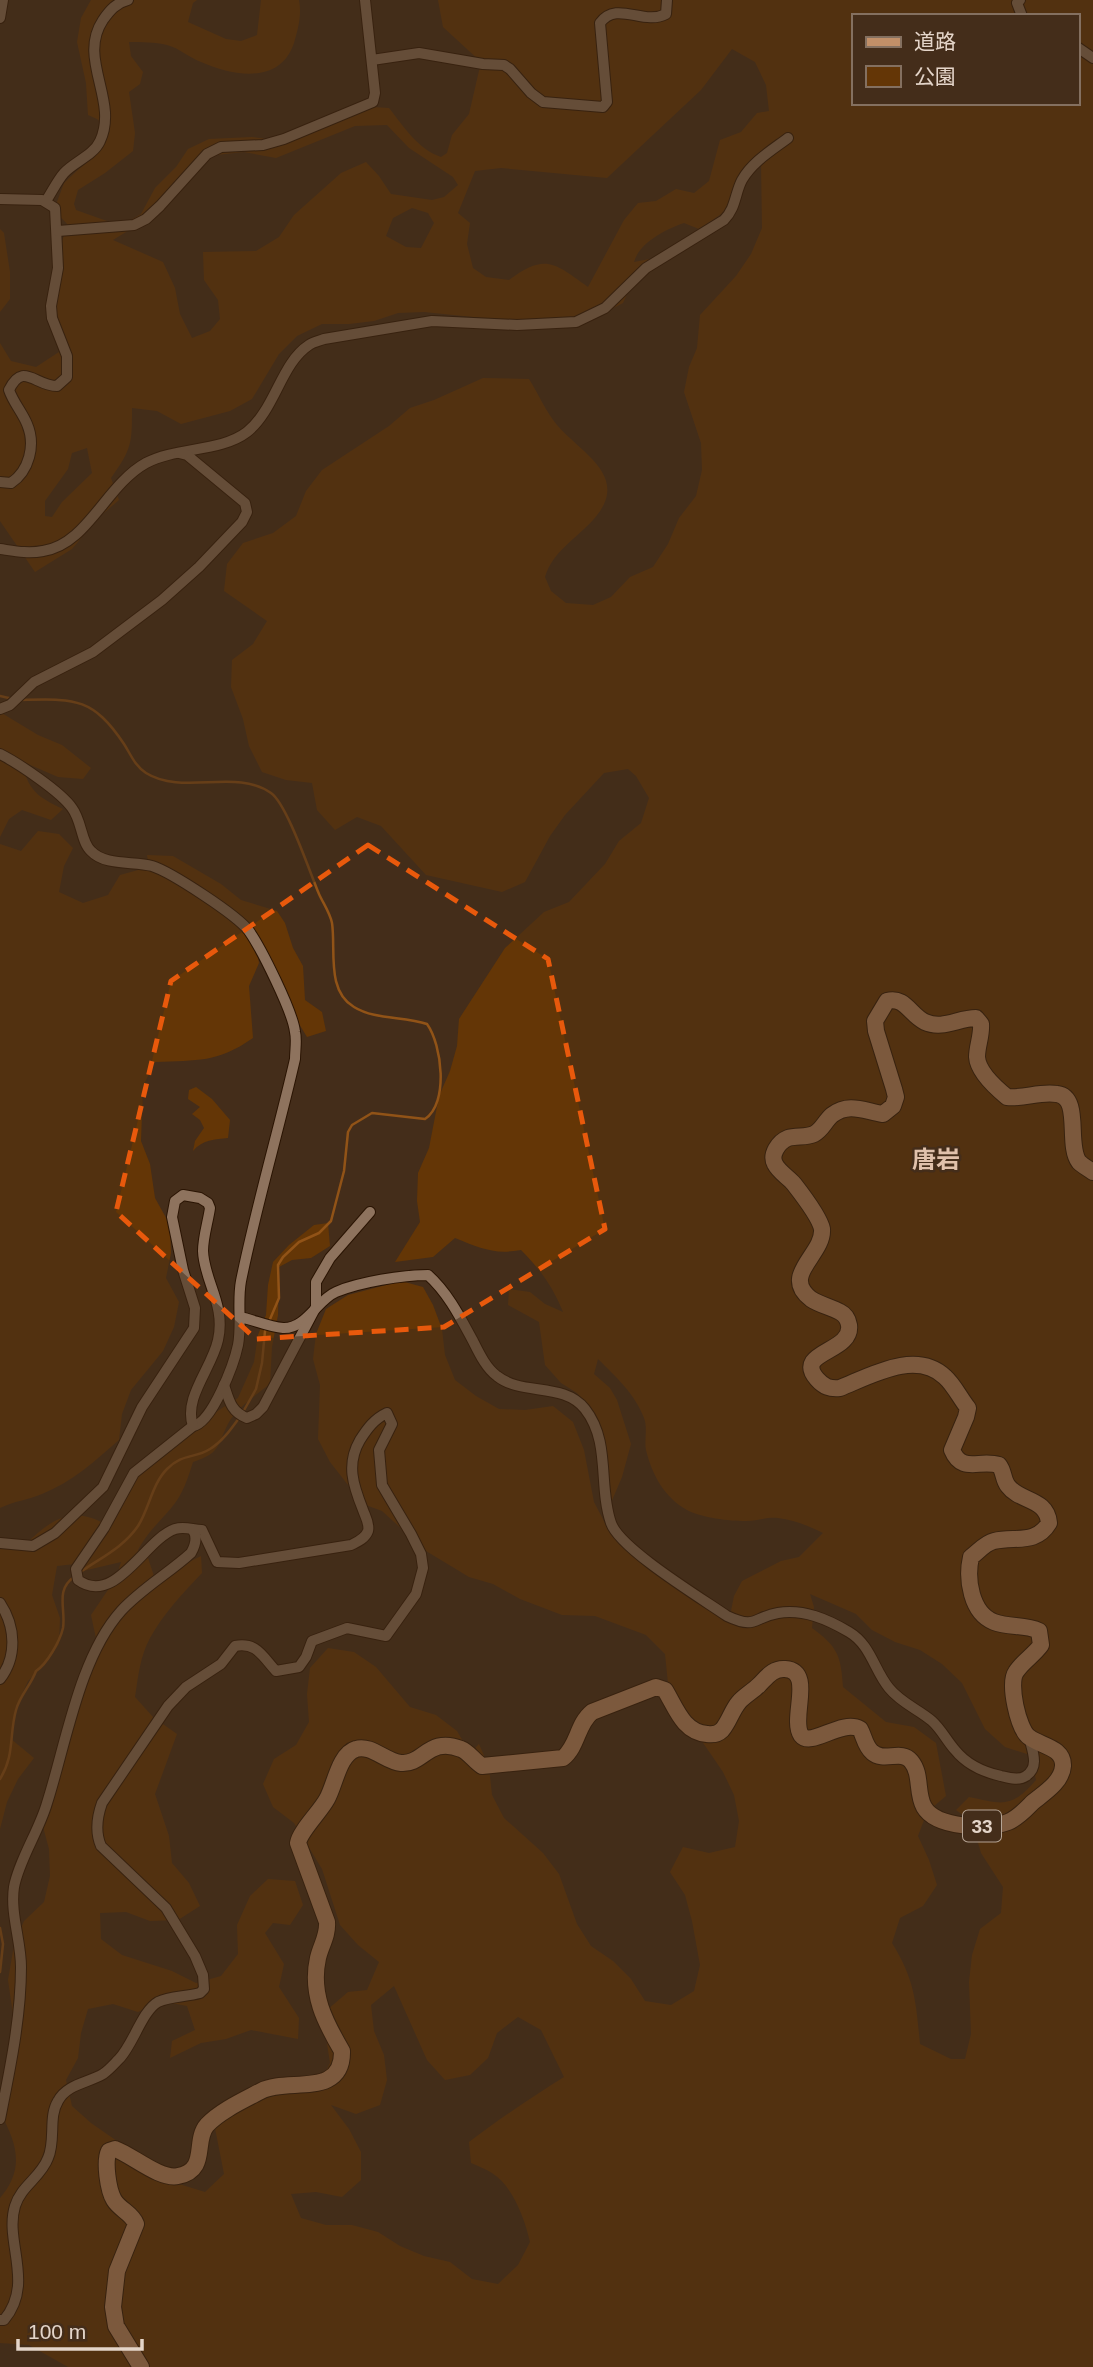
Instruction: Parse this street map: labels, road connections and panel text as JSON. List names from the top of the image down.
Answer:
{
  "streets": {
    "main road": ["33"]
  },
  "districts": ["唐岩"],
  "legend": ["道路", "公園"],
  "scale_bar": "100 m"
}
